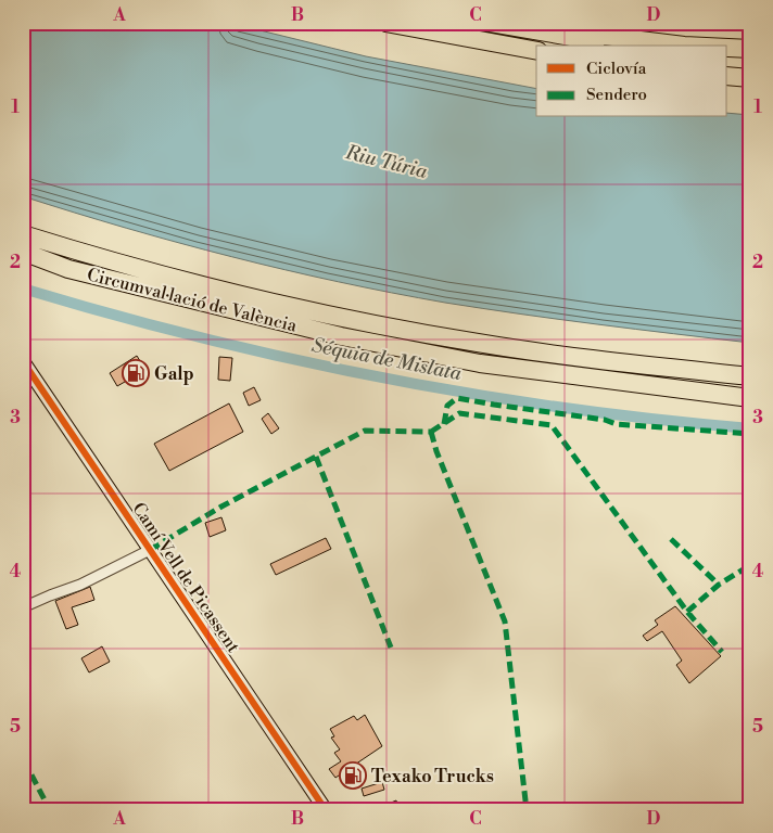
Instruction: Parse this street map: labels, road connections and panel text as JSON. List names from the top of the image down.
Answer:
{
  "streets": {
    "highway": ["Circumval·lació de València"],
    "street": ["Camí Vell de Picassent"]
  },
  "water": ["Riu Túria", "Séquia de Mislata"],
  "places": {
    "fuel station": ["Galp", "Texako Trucks"]
  },
  "legend": ["Ciclovía", "Sendero"],
  "grid": {
    "columns": [
      "A",
      "B",
      "C",
      "D"
    ],
    "rows": [
      "1",
      "2",
      "3",
      "4",
      "5"
    ]
  }
}
